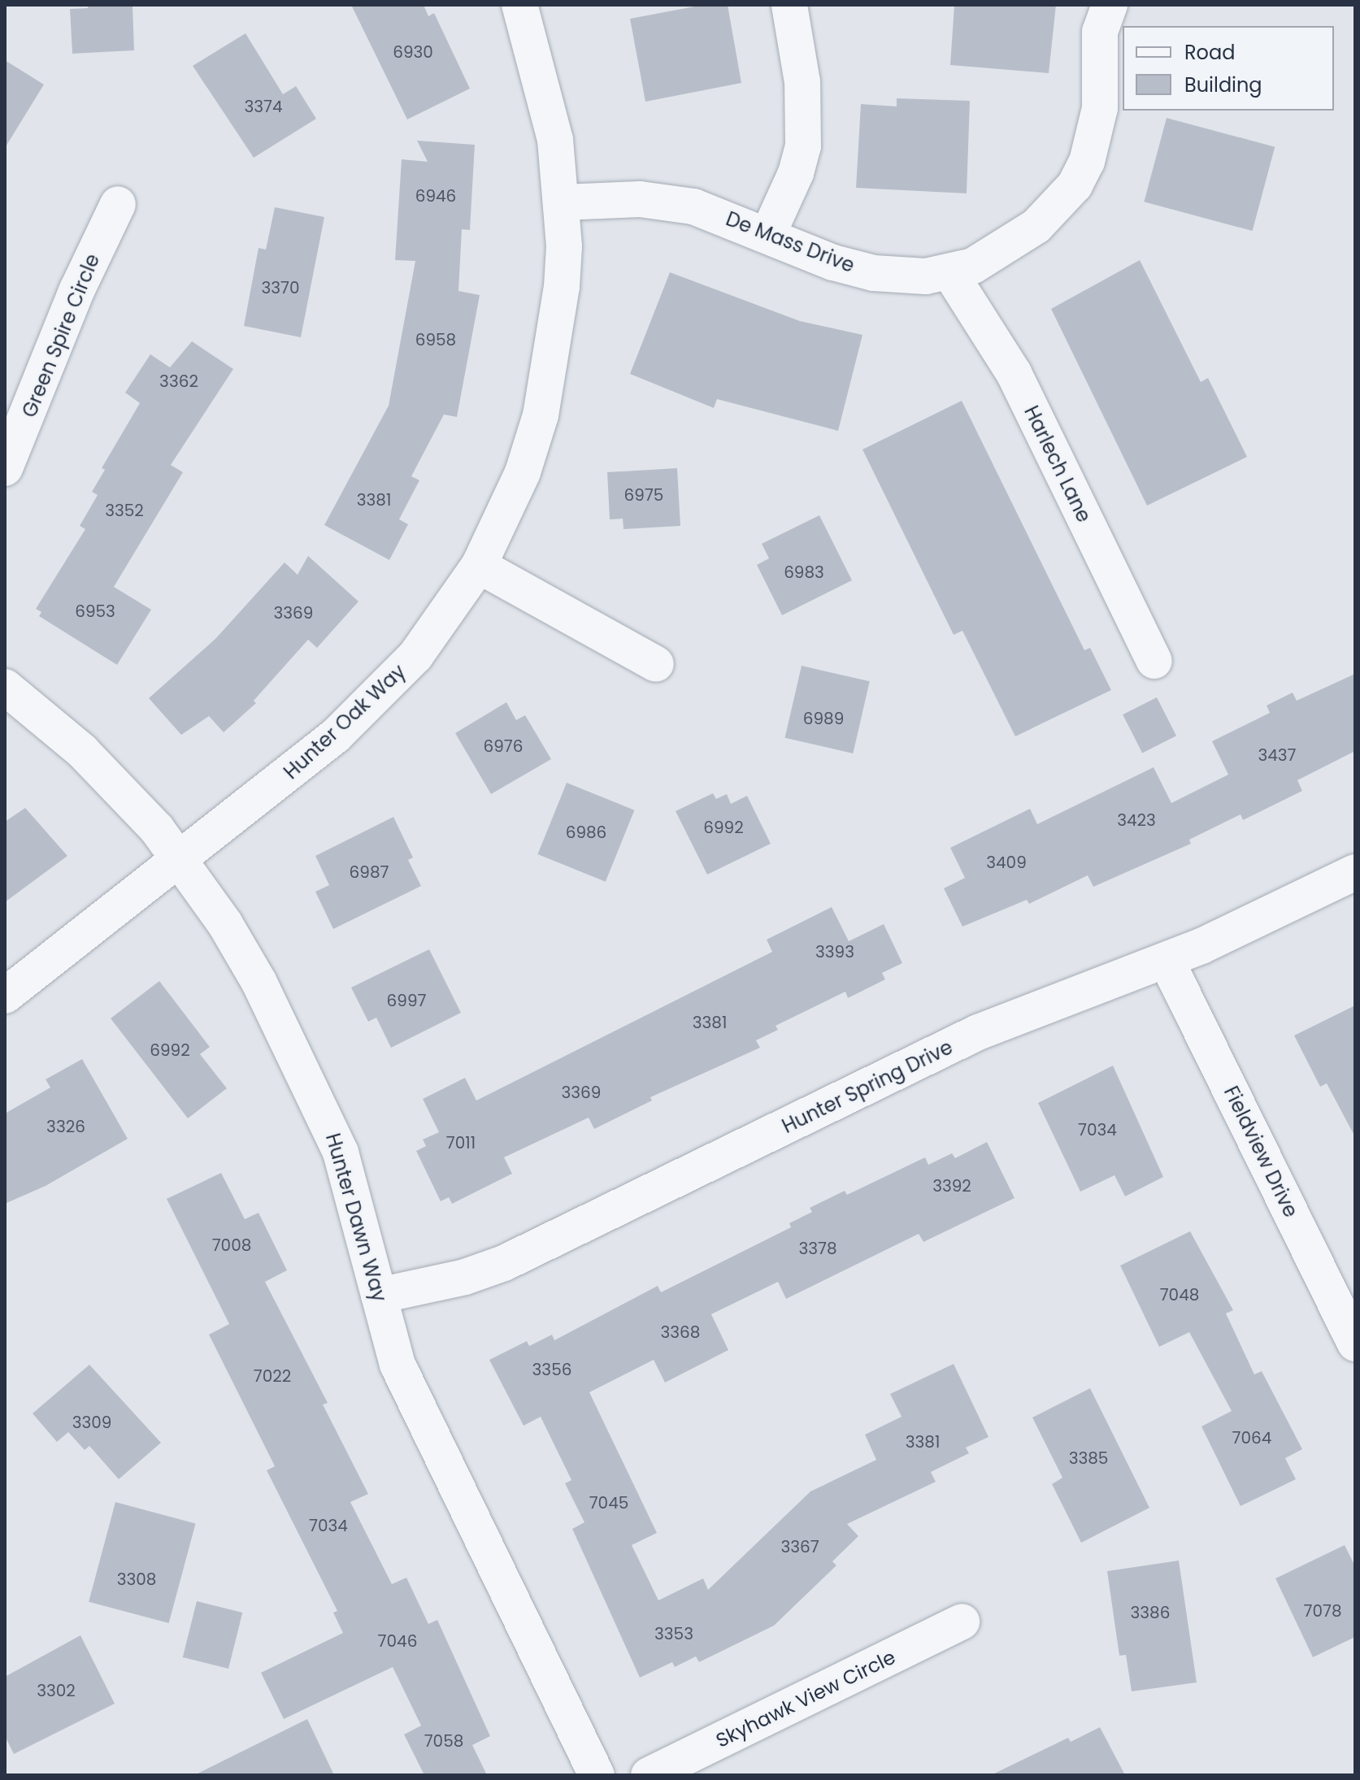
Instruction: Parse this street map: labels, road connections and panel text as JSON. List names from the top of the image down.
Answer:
{
  "streets": {
    "street": [
      "De Mass Drive",
      "Green Spire Circle",
      "Harlech Lane",
      "Hunter Oak Way",
      "Hunter Spring Drive",
      "Fieldview Drive",
      "Hunter Dawn Way",
      "Skyhawk View Circle"
    ]
  },
  "crossings": [
    ["De Mass Drive", "Harlech Lane"],
    ["De Mass Drive", "Hunter Oak Way"],
    ["Hunter Oak Way", "Hunter Dawn Way"],
    ["Hunter Spring Drive", "Fieldview Drive"],
    ["Hunter Spring Drive", "Hunter Dawn Way"]
  ],
  "house_numbers": [
    "6930",
    "3374",
    "6946",
    "3370",
    "6958",
    "3362",
    "6975",
    "3381",
    "3352",
    "6983",
    "6953",
    "3369",
    "6989",
    "6976",
    "3437",
    "3423",
    "6992",
    "6986",
    "3409",
    "6987",
    "3393",
    "6997",
    "3381",
    "6992",
    "3369",
    "3326",
    "7034",
    "7011",
    "3392",
    "7008",
    "3378",
    "7048",
    "3368",
    "3356",
    "7022",
    "3309",
    "7064",
    "3381",
    "3385",
    "7045",
    "7034",
    "3367",
    "3308",
    "7078",
    "3386",
    "3353",
    "7046",
    "3302",
    "7058"
  ],
  "legend": ["Road", "Building"]
}
